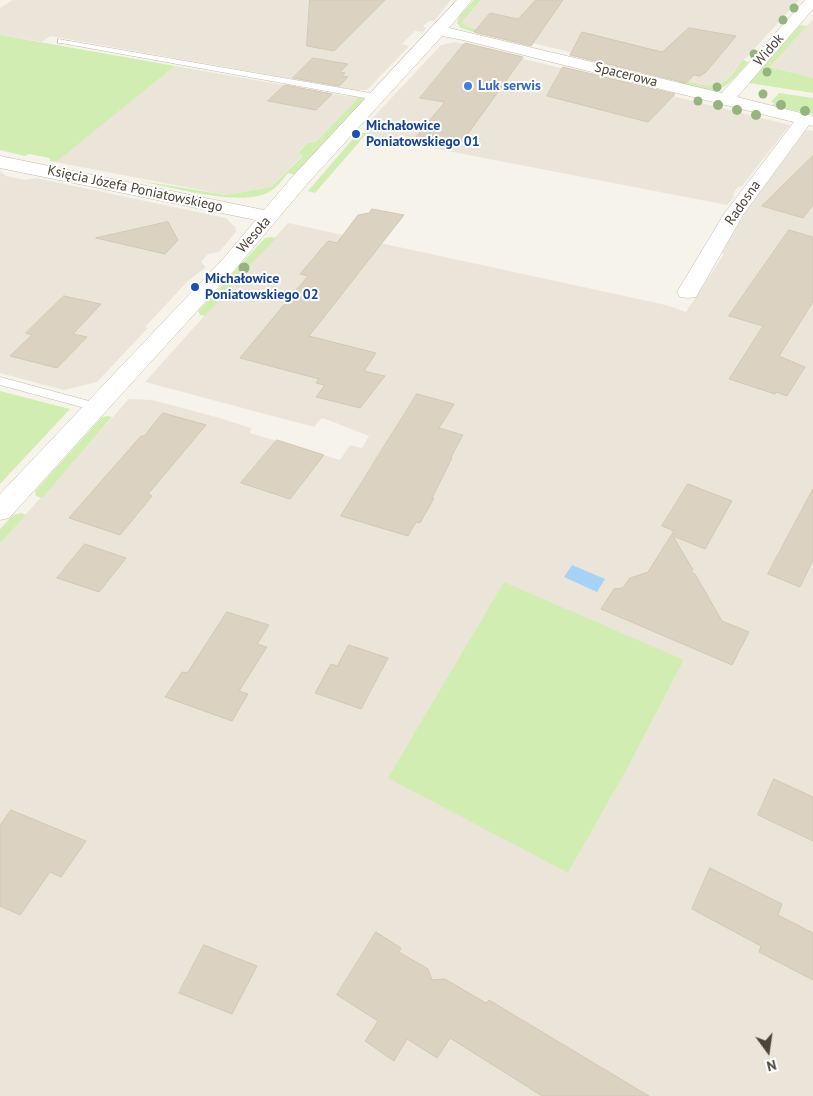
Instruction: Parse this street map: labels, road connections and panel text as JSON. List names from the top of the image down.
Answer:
{
  "streets": {
    "street": [
      "Widok",
      "Spacerowa",
      "Księcia Józefa Poniatowskiego",
      "Radosna",
      "Wesoła"
    ]
  },
  "crossings": [
    ["Widok", "Spacerowa"],
    ["Spacerowa", "Radosna"],
    ["Spacerowa", "Wesoła"],
    ["Księcia Józefa Poniatowskiego", "Wesoła"]
  ],
  "places": ["Luk serwis", "Michałowice Poniatowskiego 01", "Michałowice Poniatowskiego 02"],
  "north": "bottom"
}
